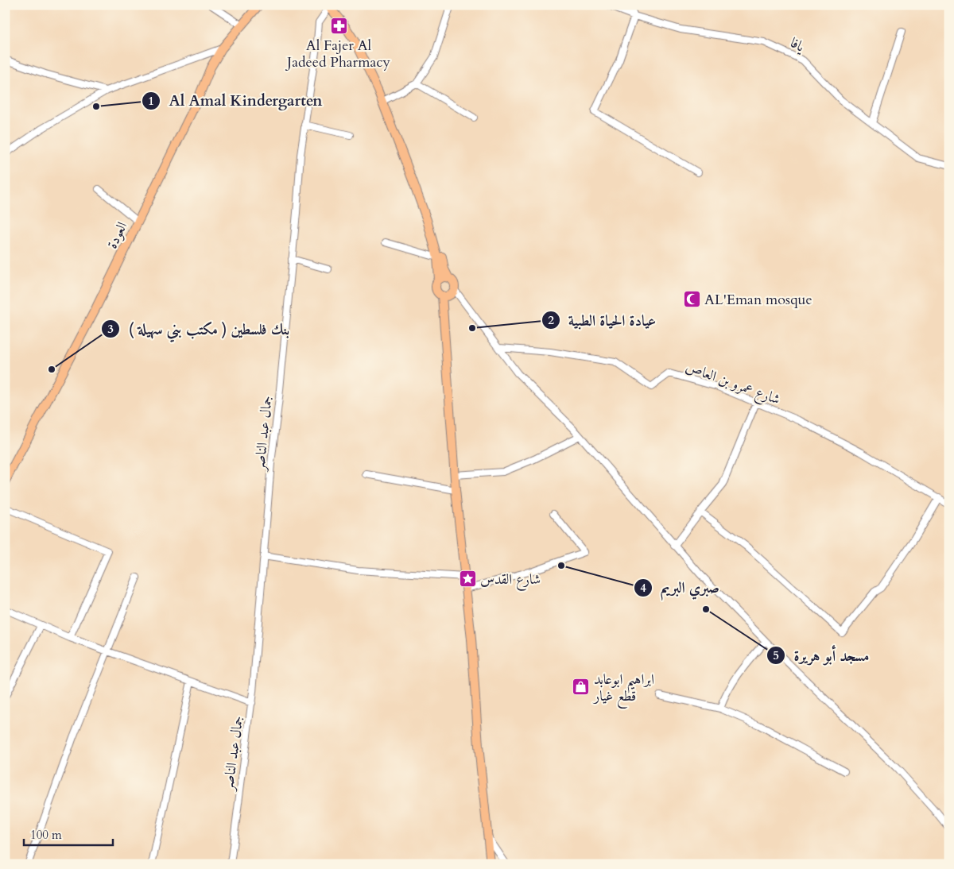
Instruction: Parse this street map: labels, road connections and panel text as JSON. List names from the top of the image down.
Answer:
{
  "streets": {
    "main road": ["العودة"],
    "street": ["يافا", "شارع عمرو بن العاص", "جمال عبد الناصر"]
  },
  "places": {
    "pharmacy": ["Al Fajer Al Jadeed Pharmacy"],
    "other": [
      "Al Amal Kindergarten",
      "عيادة الحياة الطبية",
      "بنك فلسطين ( مكتب بني سهيلة )",
      "صبري البريم",
      "مسجد أبو هريرة"
    ],
    "mosque": ["AL'Eman mosque"],
    "place": ["شارع القدس"],
    "shop": ["ابراهيم ابوعابد قطع غيار"]
  },
  "scale_bar": "100 m"
}
